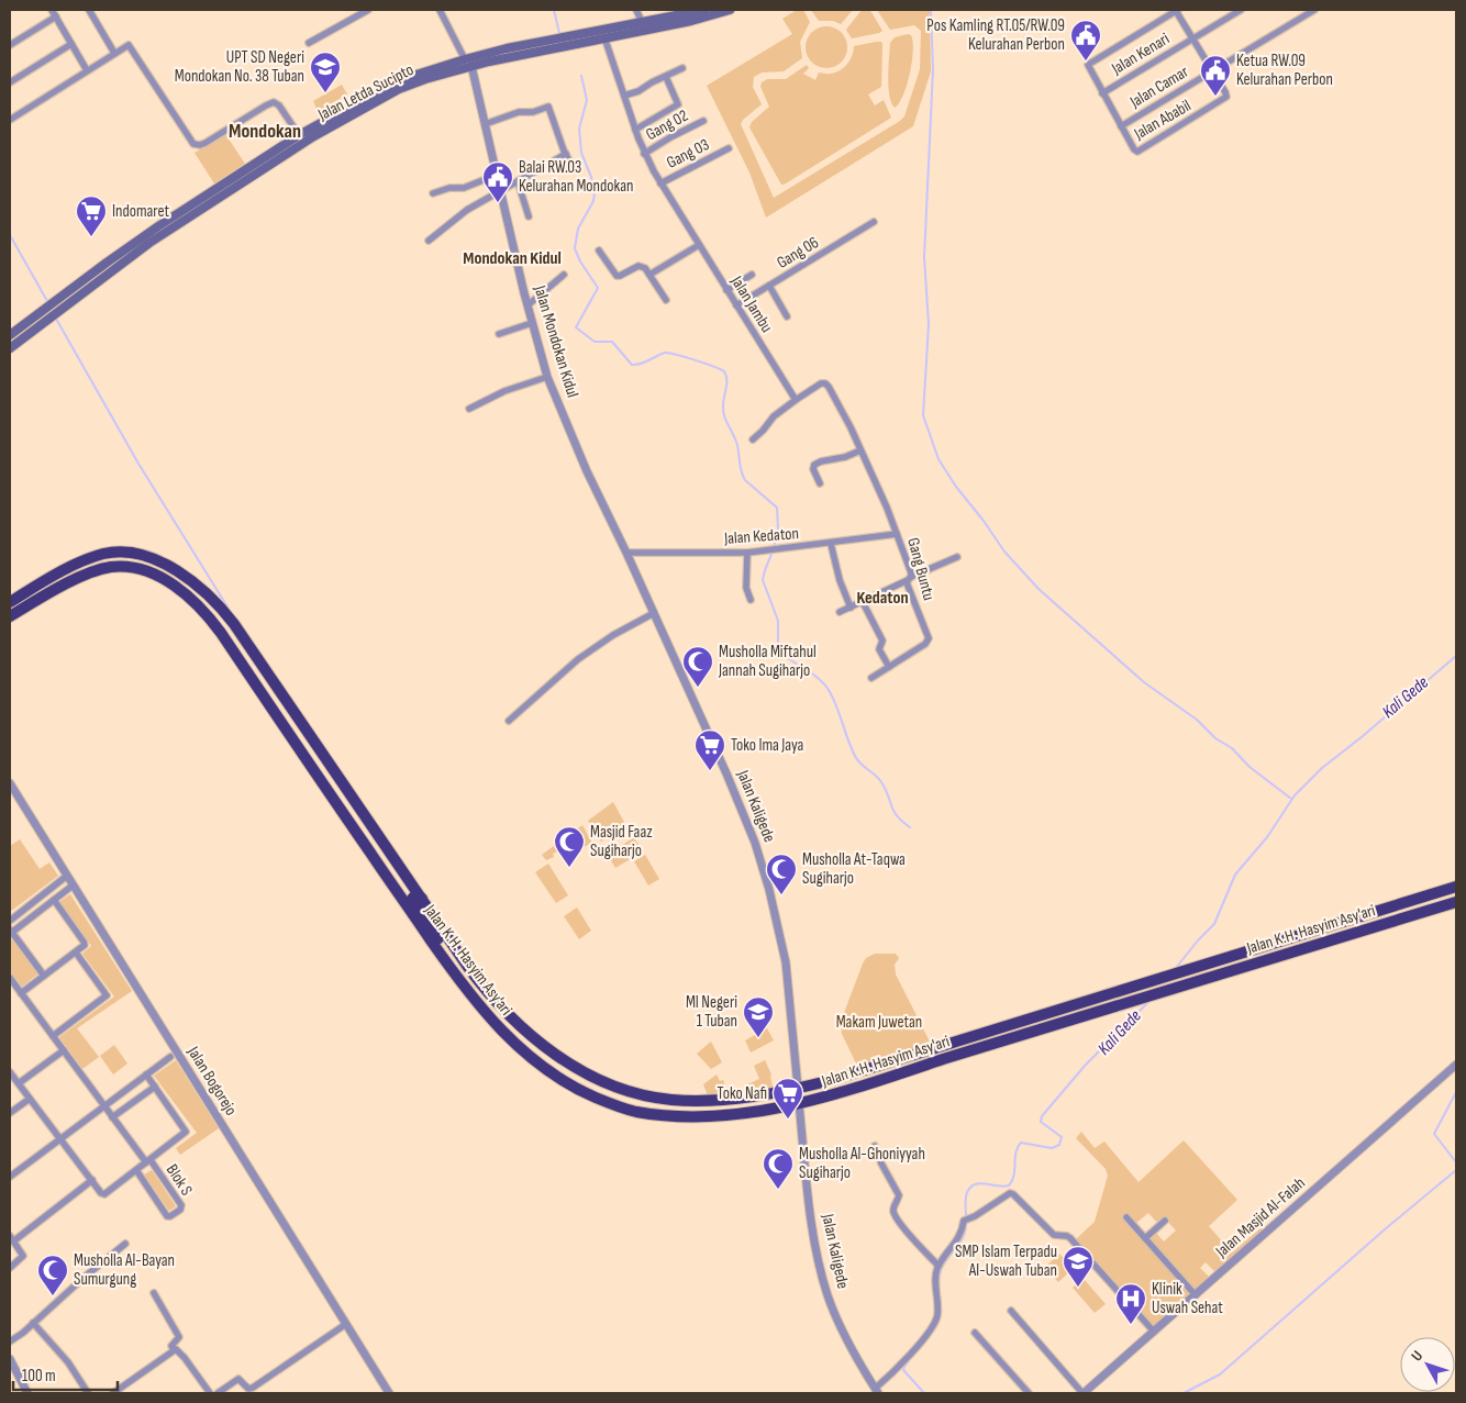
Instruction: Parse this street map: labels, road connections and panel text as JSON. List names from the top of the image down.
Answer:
{
  "streets": {
    "highway": ["Jalan K.H. Hasyim Asy'ari"],
    "main road": ["Jalan Letda Sucipto"],
    "street": [
      "Jalan Kenari",
      "Jalan Camar",
      "Jalan Ababil",
      "Gang 02",
      "Gang 03",
      "Gang 06",
      "Jalan Jambu",
      "Jalan Mondokan Kidul",
      "Jalan Kedaton",
      "Gang Buntu",
      "Jalan Kaligede",
      "Jalan Bogorejo",
      "Blok S",
      "Jalan Masjid Al-Falah"
    ]
  },
  "crossings": [
    ["Jalan Camar", "Jalan Ababil"],
    ["Jalan Letda Sucipto", "Jalan Jambu"],
    ["Jalan Letda Sucipto", "Jalan Mondokan Kidul"],
    ["Gang 02", "Jalan Jambu"],
    ["Gang 03", "Jalan Jambu"],
    ["Gang 06", "Jalan Jambu"],
    ["Jalan Mondokan Kidul", "Jalan Kedaton"],
    ["Jalan Mondokan Kidul", "Jalan Kaligede"],
    ["Jalan Kedaton", "Gang Buntu"],
    ["Jalan Kedaton", "Jalan Kaligede"],
    ["Jalan Kaligede", "Jalan K.H. Hasyim Asy'ari"]
  ],
  "districts": ["Mondokan", "Mondokan Kidul", "Kedaton"],
  "water": ["Kali Gede"],
  "parks": ["Makam Juwetan"],
  "places": {
    "public building": ["Pos Kamling RT.05/RW.09 Kelurahan Perbon", "Ketua RW.09 Kelurahan Perbon", "Balai RW.03 Kelurahan Mondokan"],
    "school or university": ["UPT SD Negeri Mondokan No. 38 Tuban", "MI Negeri 1 Tuban", "SMP Islam Terpadu Al-Uswah Tuban"],
    "supermarket": ["Indomaret", "Toko Ima Jaya", "Toko Nafi"],
    "mosque": [
      "Musholla Miftahul Jannah Sugiharjo",
      "Masjid Faaz Sugiharjo",
      "Musholla At-Taqwa Sugiharjo",
      "Musholla Al-Ghoniyyah Sugiharjo",
      "Musholla Al-Bayan Sumurgung"
    ],
    "hospital": ["Klinik Uswah Sehat"]
  },
  "scale_bar": "100 m",
  "north": "top left"
}
